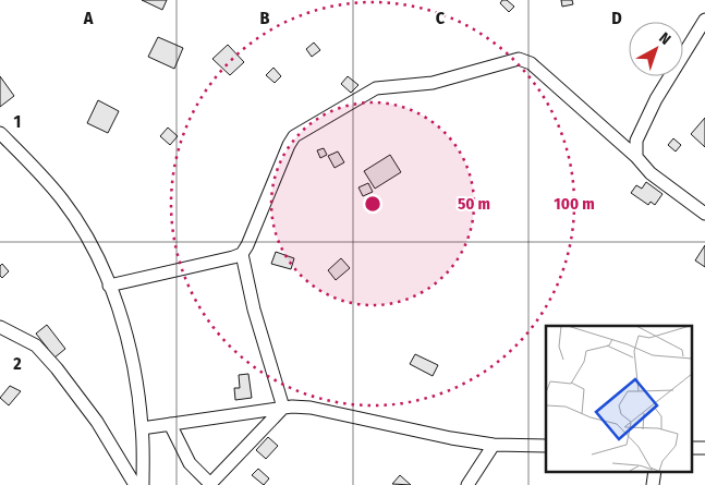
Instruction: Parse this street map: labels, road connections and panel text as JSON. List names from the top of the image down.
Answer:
{
  "north": "top right",
  "grid": {
    "columns": [
      "A",
      "B",
      "C",
      "D"
    ],
    "rows": ["1", "2"]
  },
  "rings": ["50 m", "100 m"]
}
